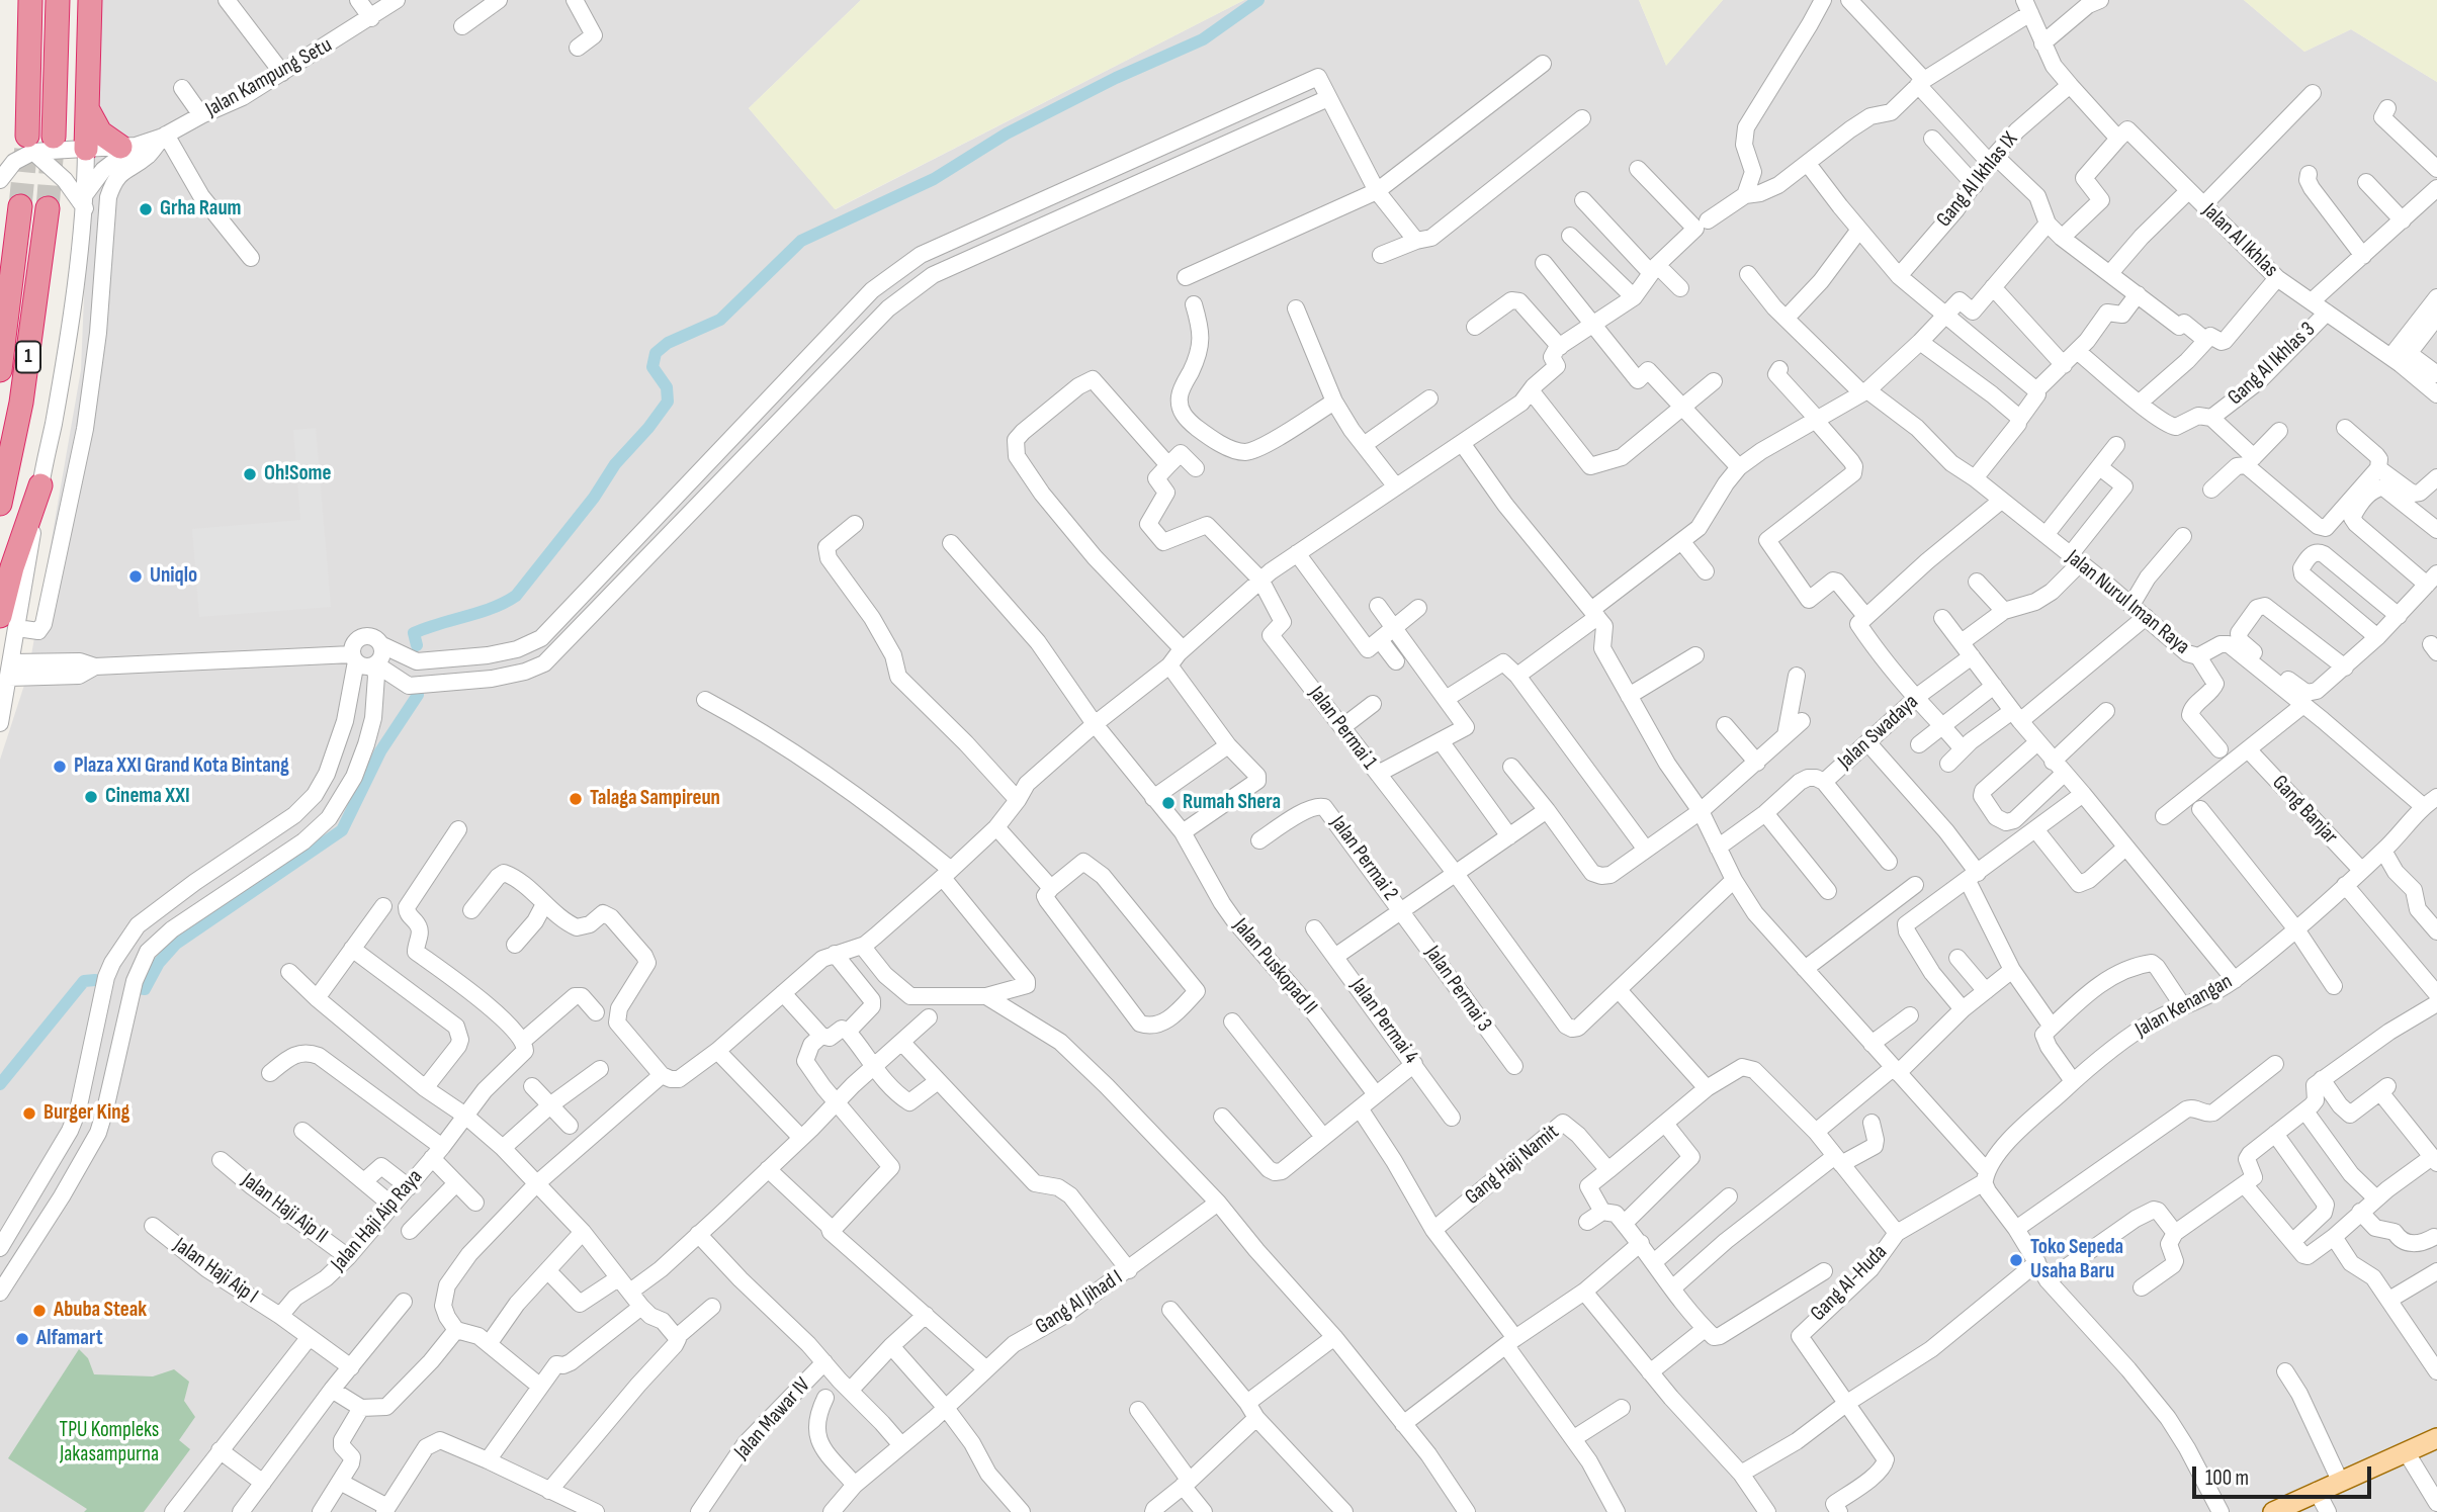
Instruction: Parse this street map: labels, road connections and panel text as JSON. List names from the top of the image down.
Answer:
{
  "streets": {
    "highway": ["1"],
    "street": [
      "Jalan Kampung Setu",
      "Gang Al Ikhlas IX",
      "Jalan Al Ikhlas",
      "Gang Al Ikhlas 3",
      "Jalan Nurul Iman Raya",
      "Jalan Permai 1",
      "Jalan Swadaya",
      "Gang Banjar",
      "Jalan Permai 2",
      "Jalan Puskopad II",
      "Jalan Permai 3",
      "Jalan Kenangan",
      "Jalan Permai 4",
      "Gang Haji Namit",
      "Jalan Haji Aip II",
      "Jalan Haji Aip Raya",
      "Jalan Haji Aip I",
      "Gang Al-Huda",
      "Gang Al Jihad I",
      "Jalan Mawar IV"
    ]
  },
  "crossings": [
    ["Jalan Al Ikhlas", "Gang Al Ikhlas 3"],
    ["Jalan Nurul Iman Raya", "Jalan Kenangan"],
    ["Gang Banjar", "Jalan Kenangan"],
    ["Jalan Permai 2", "Jalan Permai 3"],
    ["Jalan Haji Aip II", "Jalan Haji Aip Raya"],
    ["Jalan Haji Aip Raya", "Jalan Haji Aip I"]
  ],
  "parks": ["TPU Kompleks Jakasampurna"],
  "places": [
    "Grha Raum",
    "Oh!Some",
    "Uniqlo",
    "Plaza XXI Grand Kota Bintang",
    "Cinema XXI",
    "Talaga Sampireun",
    "Rumah Shera",
    "Burger King",
    "Toko Sepeda Usaha Baru",
    "Abuba Steak",
    "Alfamart"
  ],
  "scale_bar": "100 m"
}
